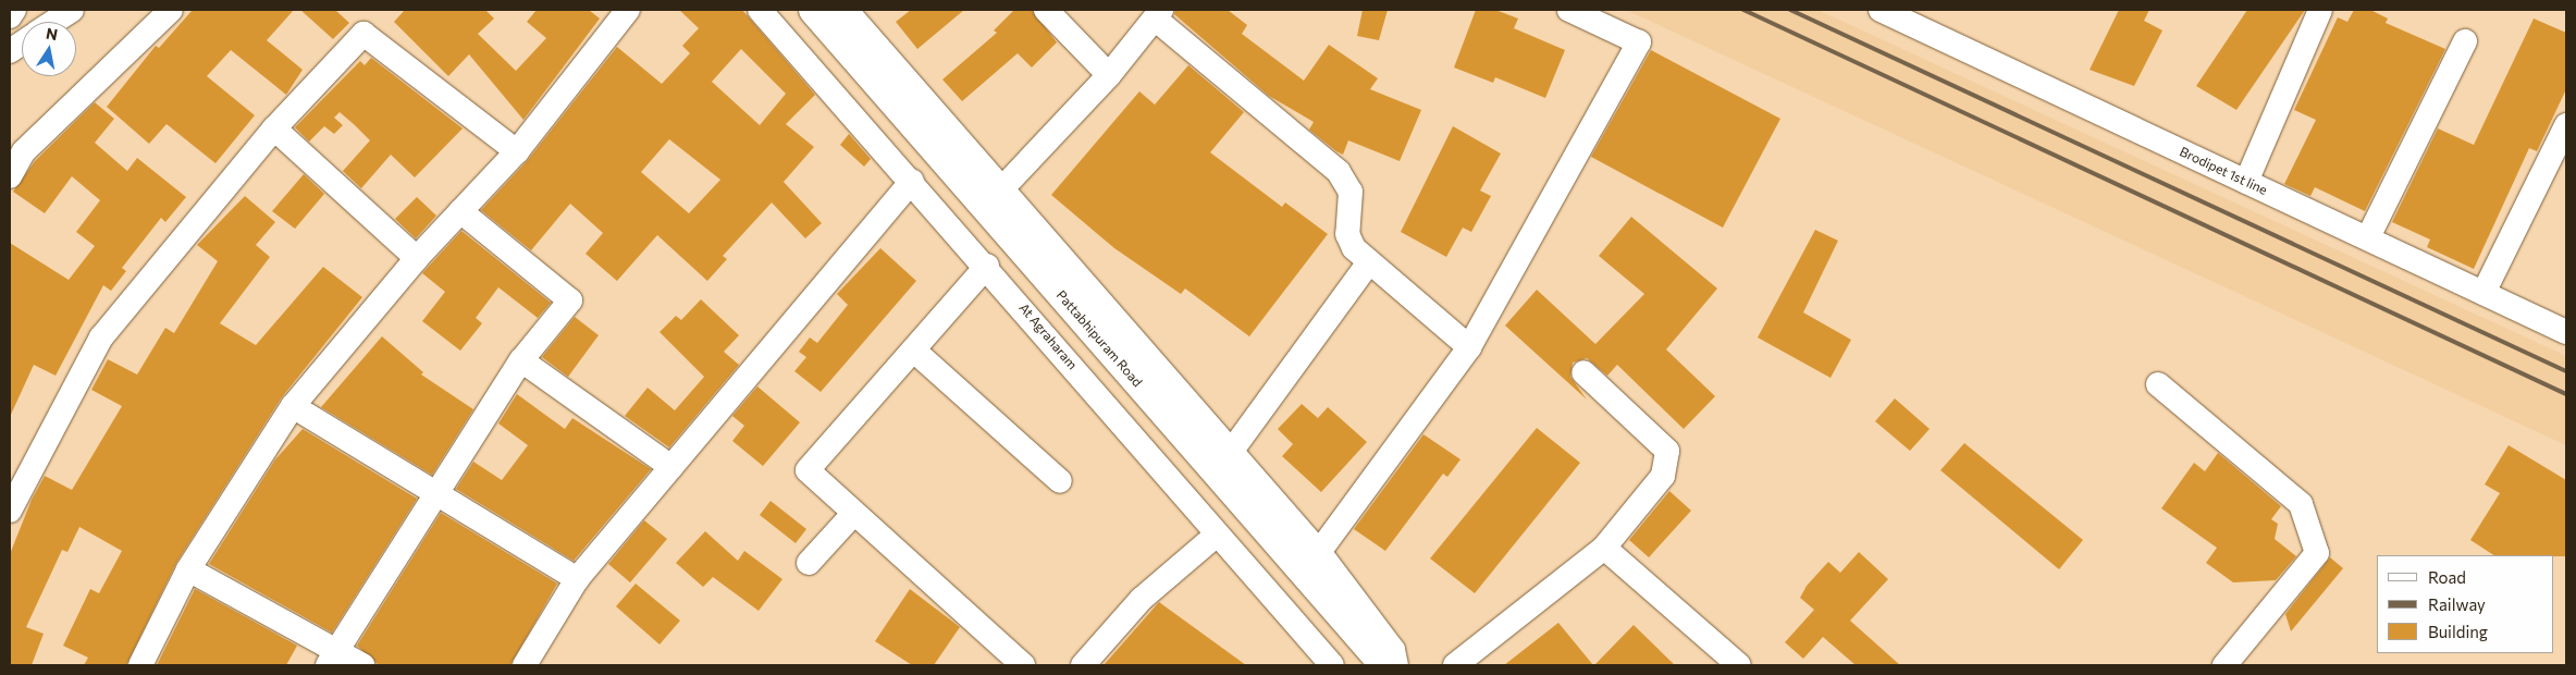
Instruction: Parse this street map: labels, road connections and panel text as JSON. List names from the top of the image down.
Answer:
{
  "streets": {
    "street": ["Brodipet 1st line", "At Agraharam", "Pattabhipuram Road"]
  },
  "legend": ["Road", "Railway", "Building"],
  "north": "top"
}
